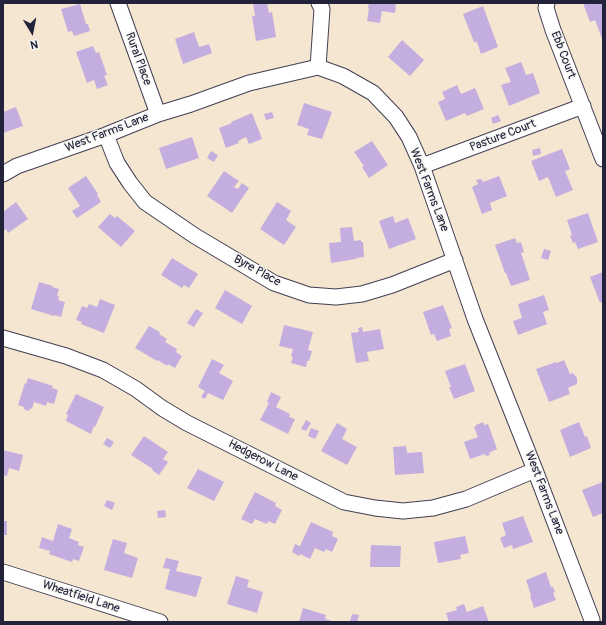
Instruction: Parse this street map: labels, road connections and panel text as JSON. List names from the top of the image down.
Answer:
{
  "streets": {
    "street": [
      "Ebb Court",
      "Rural Place",
      "West Farms Lane",
      "Pasture Court",
      "Byre Place",
      "Hedgerow Lane",
      "Wheatfield Lane"
    ]
  },
  "crossings": [
    ["Ebb Court", "Pasture Court"],
    ["Rural Place", "West Farms Lane"],
    ["West Farms Lane", "Pasture Court"],
    ["West Farms Lane", "Byre Place"],
    ["West Farms Lane", "Hedgerow Lane"]
  ],
  "north": "bottom"
}
